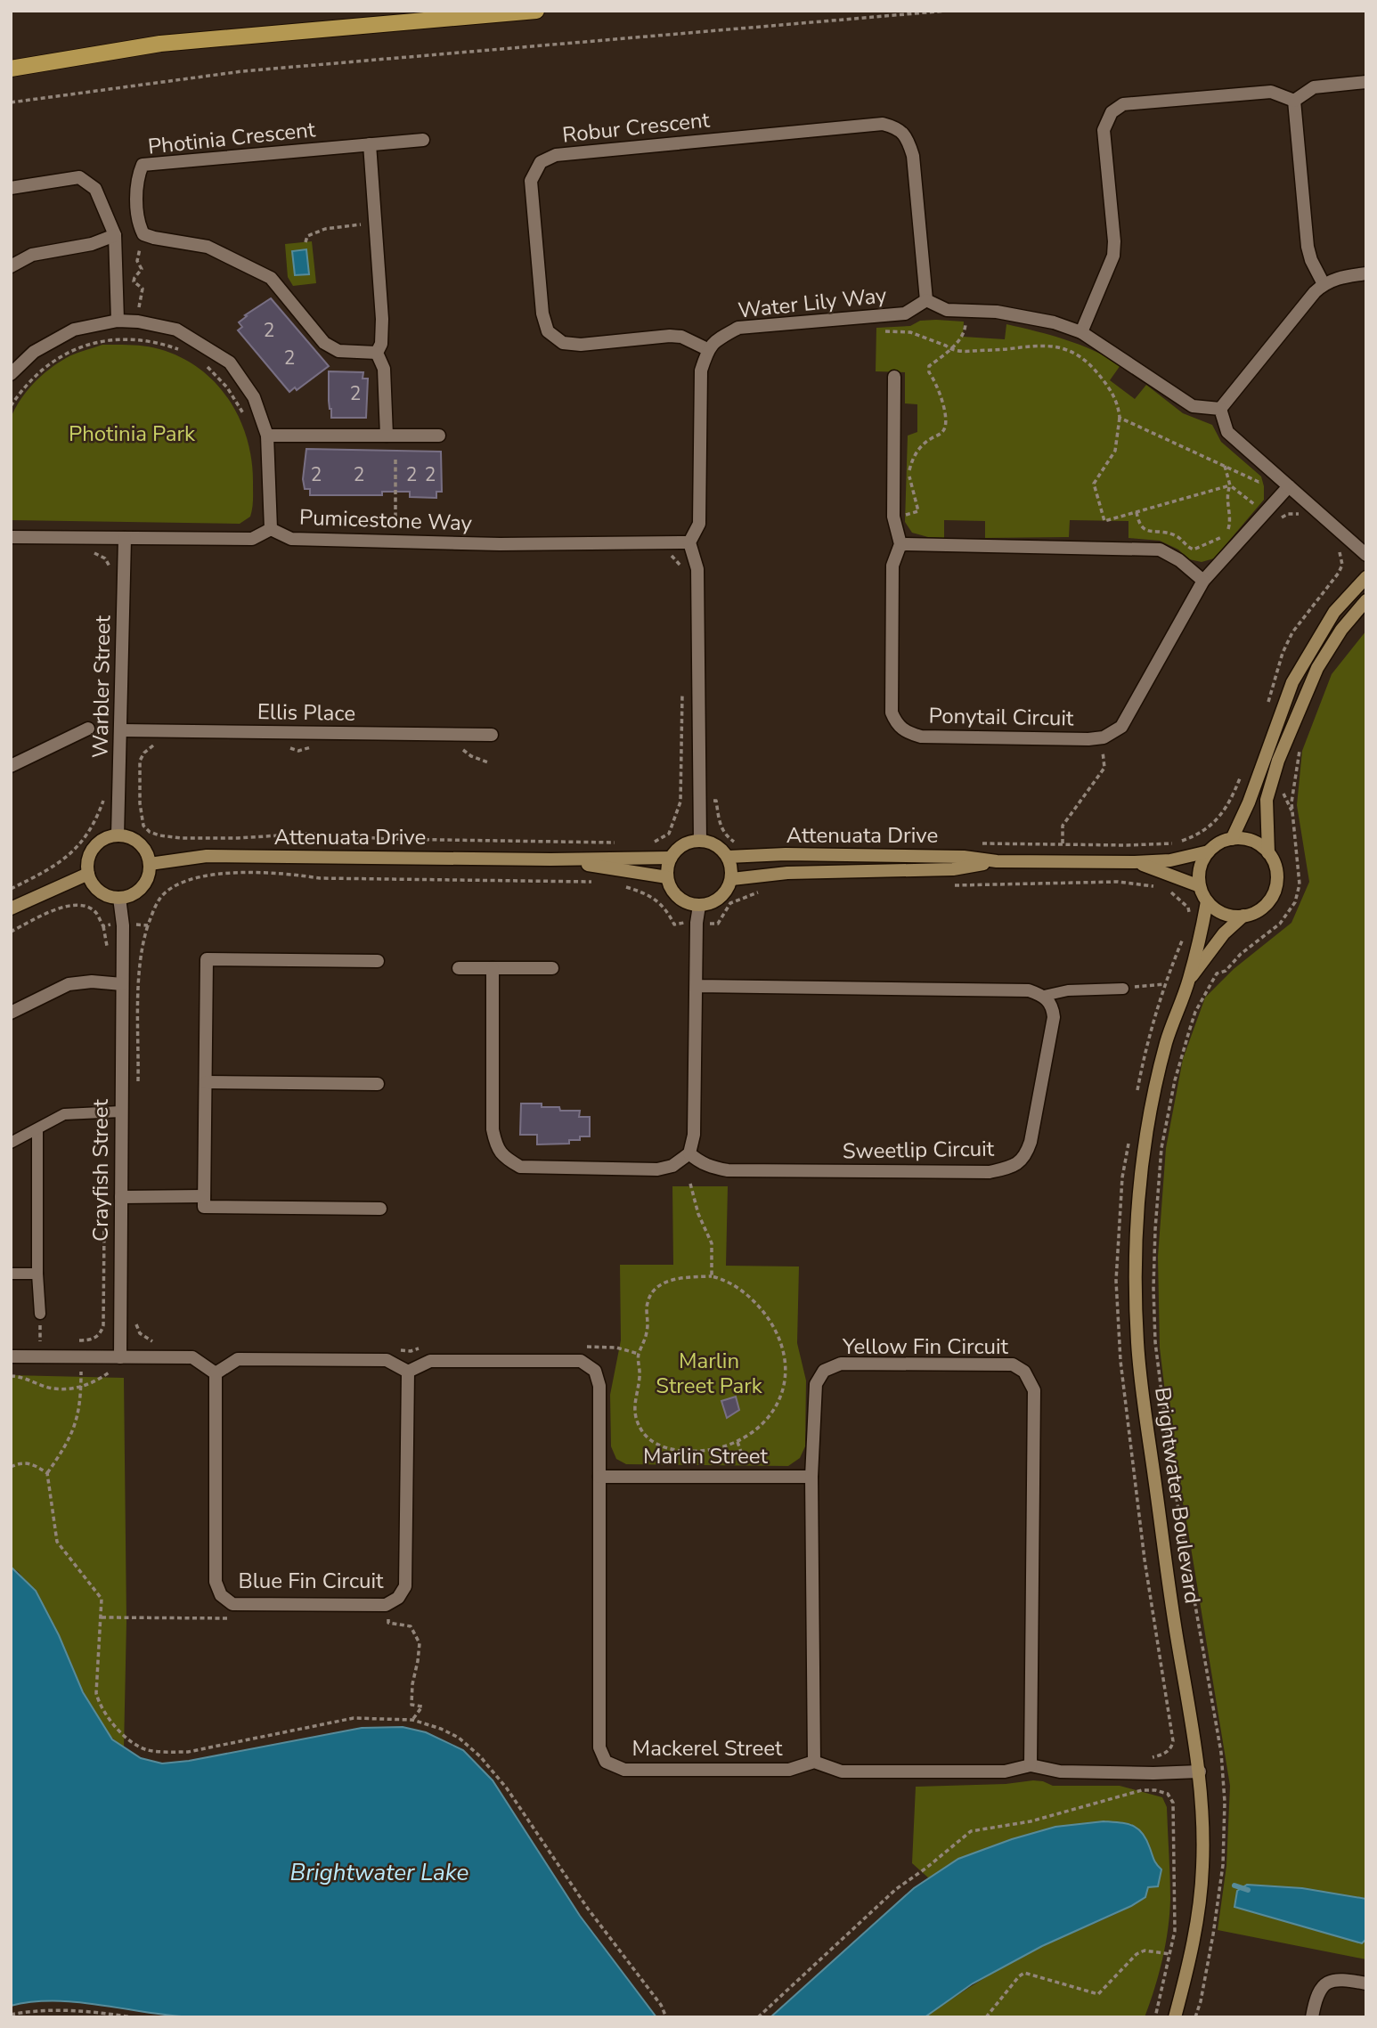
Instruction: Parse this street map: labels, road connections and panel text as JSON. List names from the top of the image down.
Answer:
{
  "streets": {
    "street": [
      "Robur Crescent",
      "Photinia Crescent",
      "Water Lily Way",
      "Pumicestone Way",
      "Warbler Street",
      "Ellis Place",
      "Ponytail Circuit",
      "Attenuata Drive",
      "Sweetlip Circuit",
      "Crayfish Street",
      "Yellow Fin Circuit",
      "Marlin Street",
      "Brightwater Boulevard",
      "Blue Fin Circuit",
      "Mackerel Street"
    ]
  },
  "crossings": [
    ["Robur Crescent", "Water Lily Way"],
    ["Pumicestone Way", "Warbler Street"],
    ["Warbler Street", "Ellis Place"],
    ["Warbler Street", "Attenuata Drive"],
    ["Warbler Street", "Crayfish Street"],
    ["Attenuata Drive", "Crayfish Street"],
    ["Attenuata Drive", "Brightwater Boulevard"],
    ["Yellow Fin Circuit", "Marlin Street"],
    ["Yellow Fin Circuit", "Mackerel Street"],
    ["Marlin Street", "Mackerel Street"],
    ["Brightwater Boulevard", "Mackerel Street"],
    ["Blue Fin Circuit", "Mackerel Street"]
  ],
  "water": ["Brightwater Lake"],
  "parks": ["Photinia Park", "Marlin Street Park"],
  "house_numbers": [
    "2",
    "2",
    "2",
    "2",
    "2",
    "2",
    "2"
  ]
}
